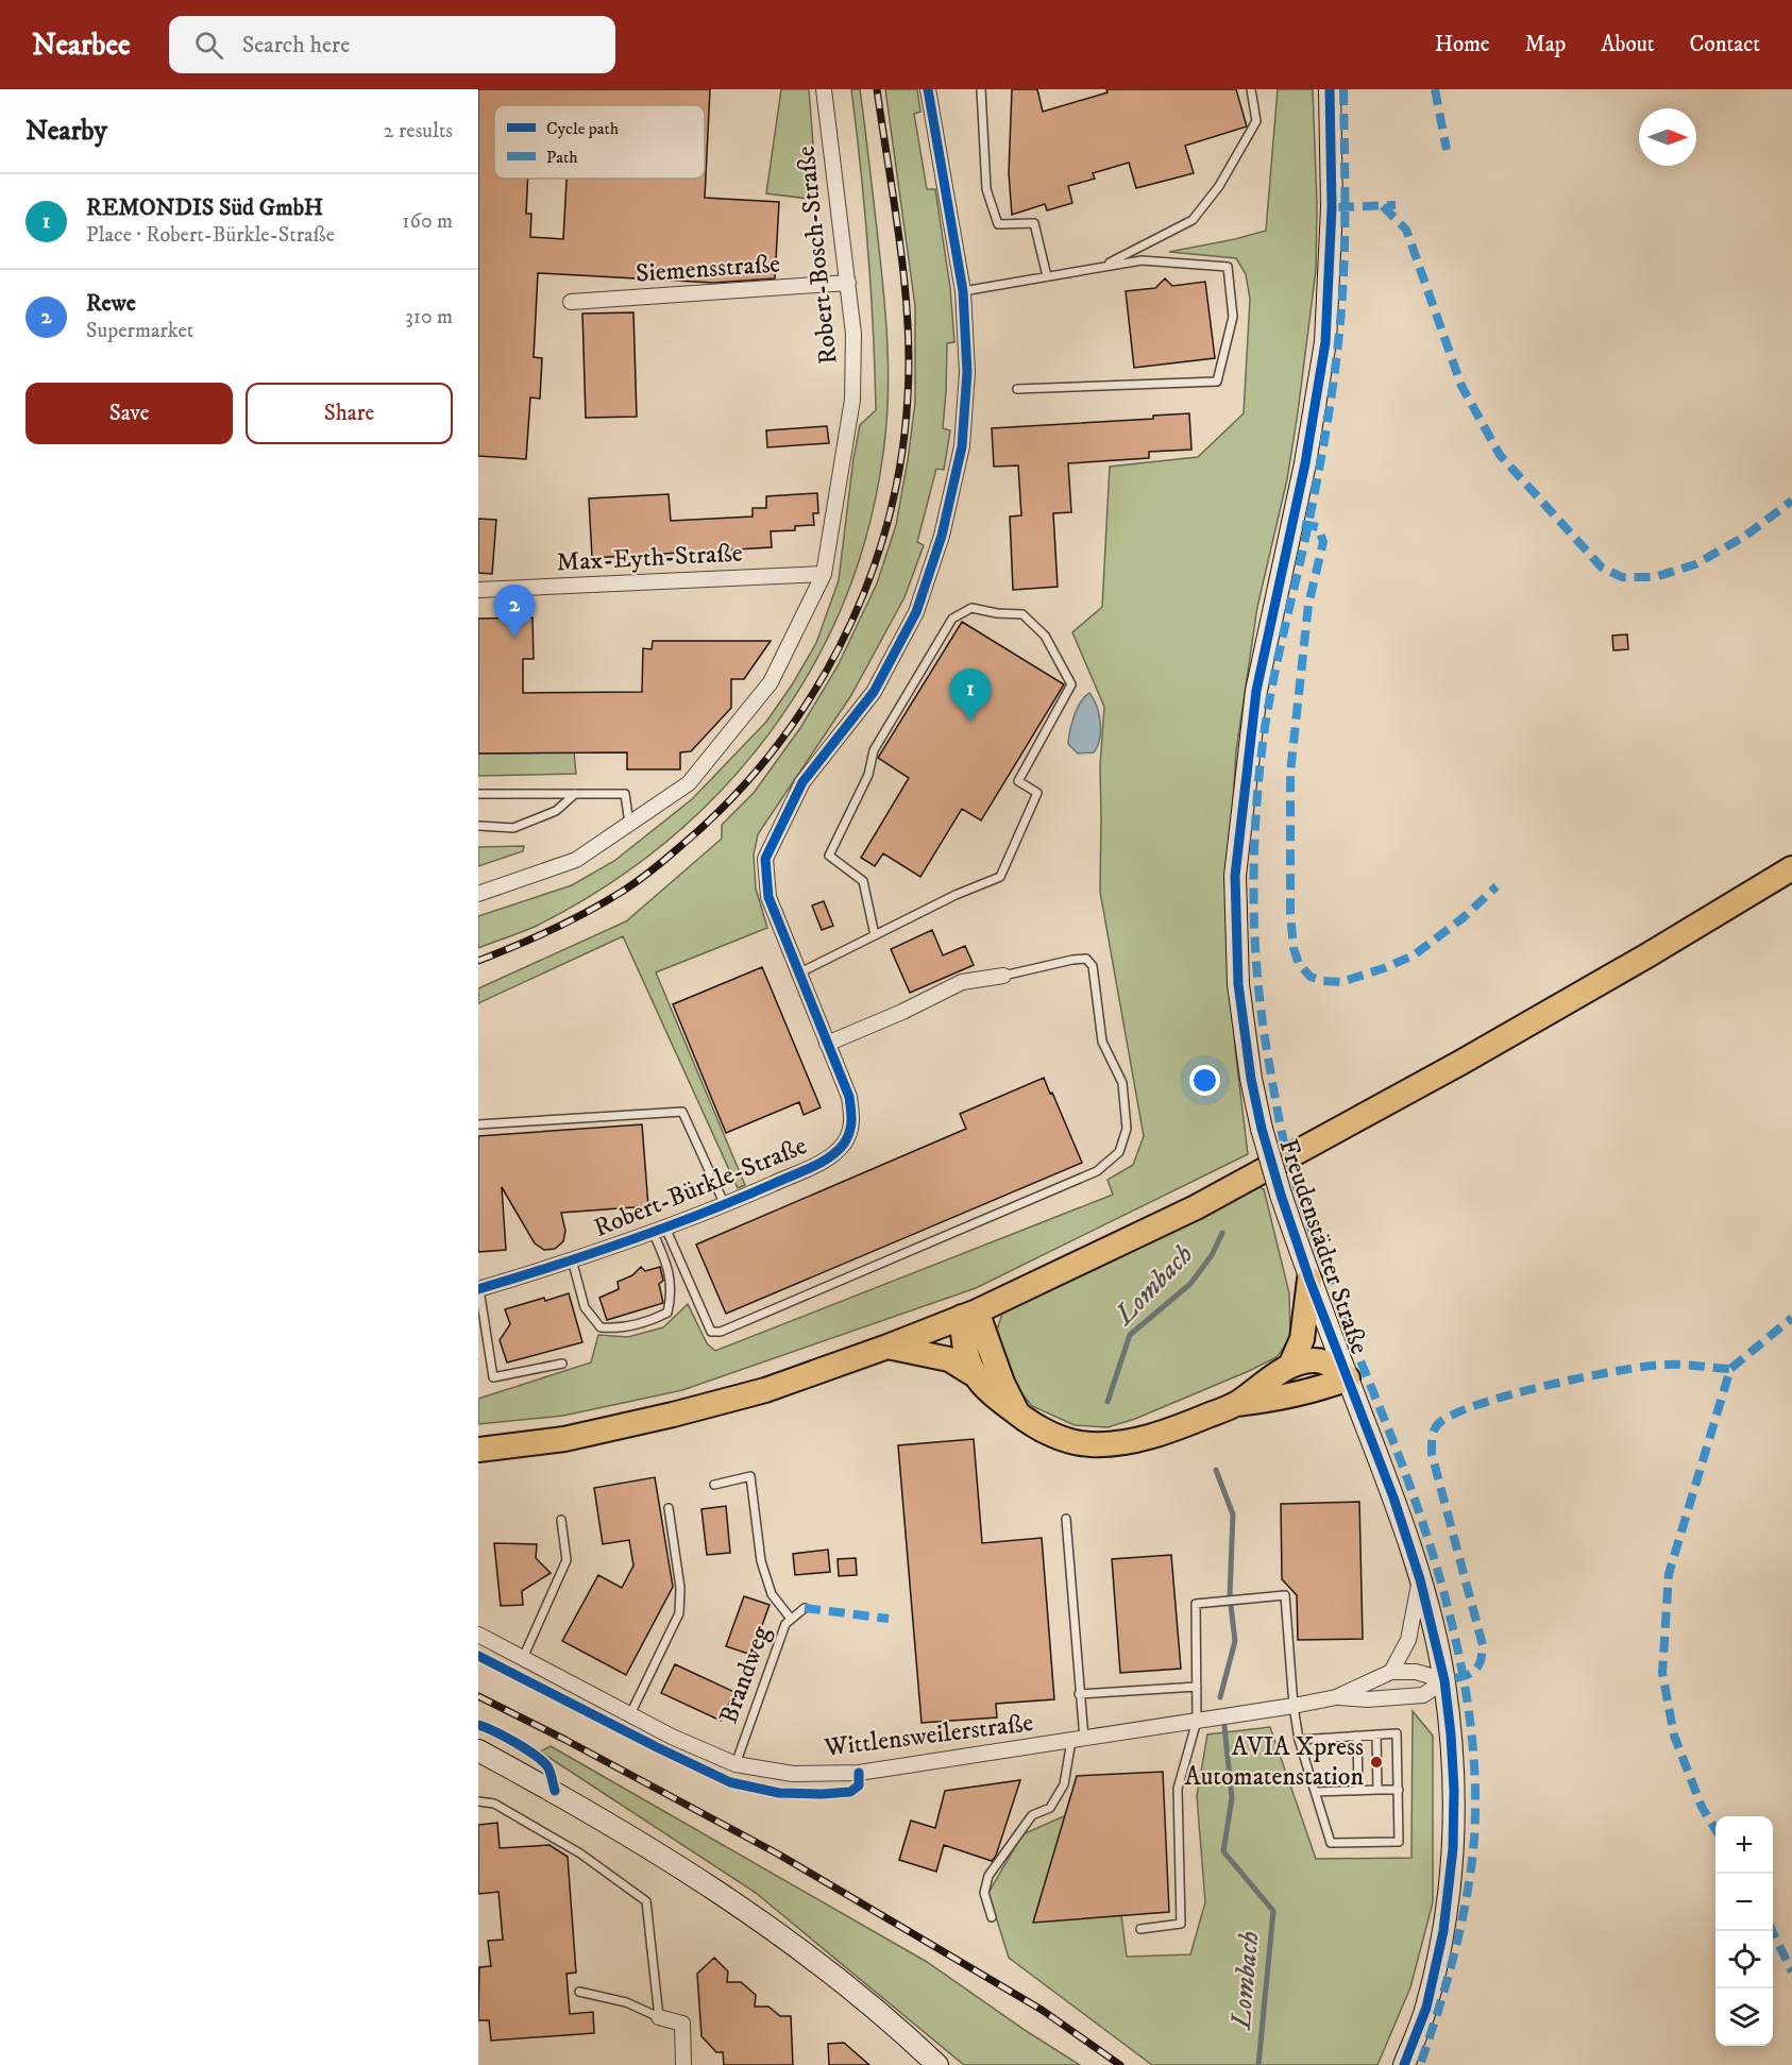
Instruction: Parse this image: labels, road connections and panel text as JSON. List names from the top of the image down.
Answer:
{
  "streets": {
    "street": [
      "Robert-Bosch-Straße",
      "Siemensstraße",
      "Max-Eyth-Straße",
      "Robert-Bürkle-Straße",
      "Freudenstädter Straße",
      "Wittlensweilerstraße"
    ],
    "lane": ["Brandweg"]
  },
  "crossings": [
    ["Robert-Bosch-Straße", "Siemensstraße"],
    ["Robert-Bosch-Straße", "Max-Eyth-Straße"],
    ["Freudenstädter Straße", "Wittlensweilerstraße"],
    ["Brandweg", "Wittlensweilerstraße"]
  ],
  "water": ["Lombach"],
  "places": ["AVIA Xpress Automatenstation"],
  "legend": ["Cycle path", "Path"],
  "north": "right",
  "page": {
    "header": "Nearbee",
    "search": "Search here",
    "nav": [
      "Home",
      "Map",
      "About",
      "Contact"
    ],
    "heading": ["Nearby", "2 results"],
    "list": [
      {
        "mark": "1",
        "name": "REMONDIS Süd GmbH",
        "note": "Place · Robert-Bürkle-Straße",
        "value": "160 m"
      },
      {
        "mark": "2",
        "name": "Rewe",
        "note": "Supermarket",
        "value": "310 m"
      }
    ],
    "buttons": ["Save", "Share"],
    "pins": ["2", "1"],
    "map_buttons": ["+", "−"]
  }
}
